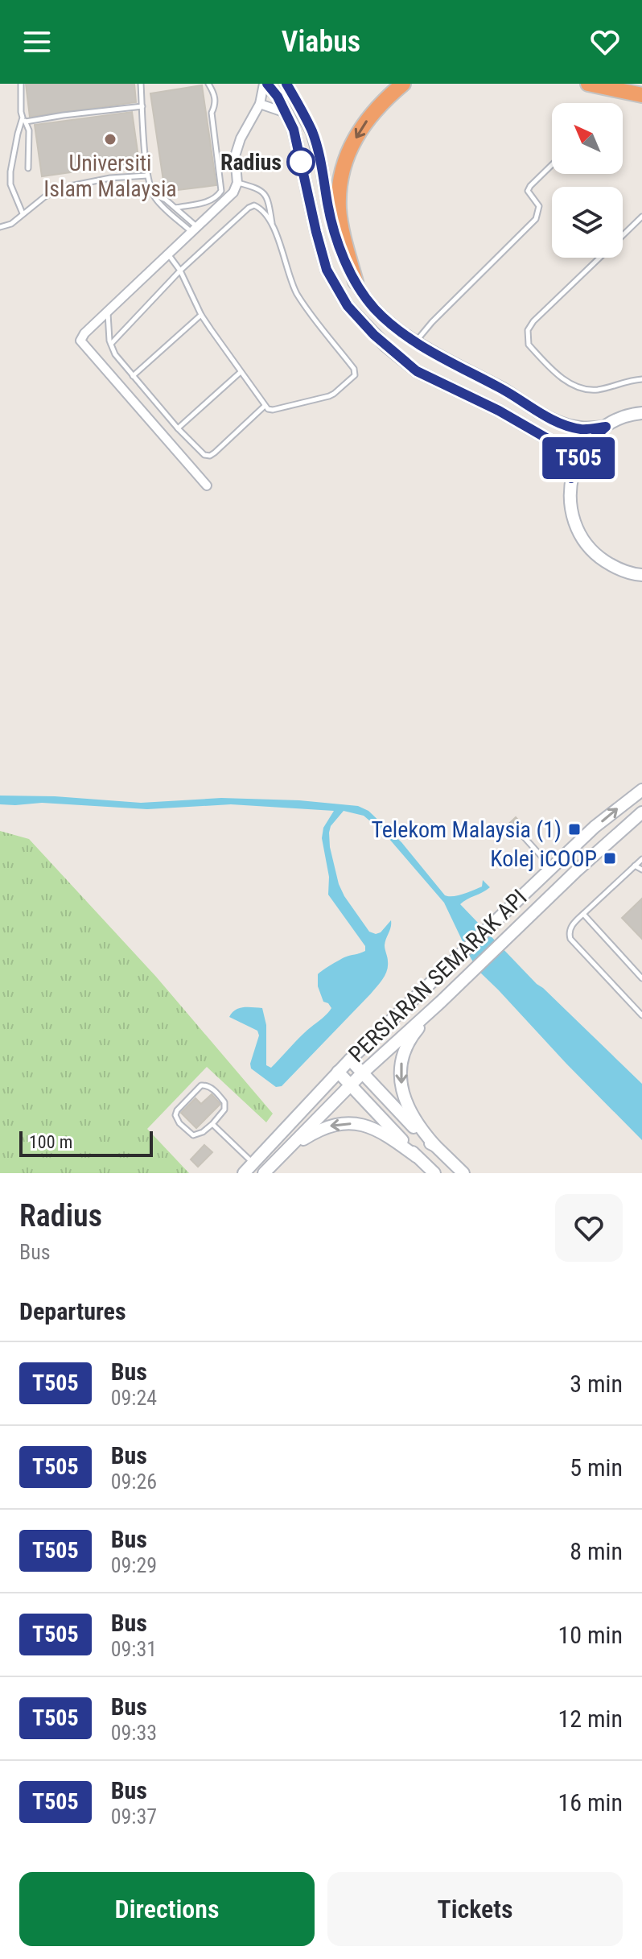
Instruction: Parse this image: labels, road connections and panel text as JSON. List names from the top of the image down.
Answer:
{
  "streets": {
    "main road": ["PERSIARAN SEMARAK API"]
  },
  "places": {
    "other": ["Universiti Islam Malaysia", "Radius"],
    "transit": ["Telekom Malaysia (1)", "Kolej iCOOP"]
  },
  "lines": ["bus line T505"],
  "scale_bar": "100 m",
  "north": "top left",
  "page": {
    "header": "Viabus",
    "on_map": "T505",
    "scale": "100 m",
    "heading": [
      ["Radius", "Bus"],
      "Departures"
    ],
    "list": [
      {
        "mark": "T505",
        "name": "Bus",
        "note": "09:24",
        "value": "3 min"
      },
      {
        "mark": "T505",
        "name": "Bus",
        "note": "09:26",
        "value": "5 min"
      },
      {
        "mark": "T505",
        "name": "Bus",
        "note": "09:29",
        "value": "8 min"
      },
      {
        "mark": "T505",
        "name": "Bus",
        "note": "09:31",
        "value": "10 min"
      },
      {
        "mark": "T505",
        "name": "Bus",
        "note": "09:33",
        "value": "12 min"
      },
      {
        "mark": "T505",
        "name": "Bus",
        "note": "09:37",
        "value": "16 min"
      }
    ],
    "buttons": ["Directions", "Tickets"]
  }
}
